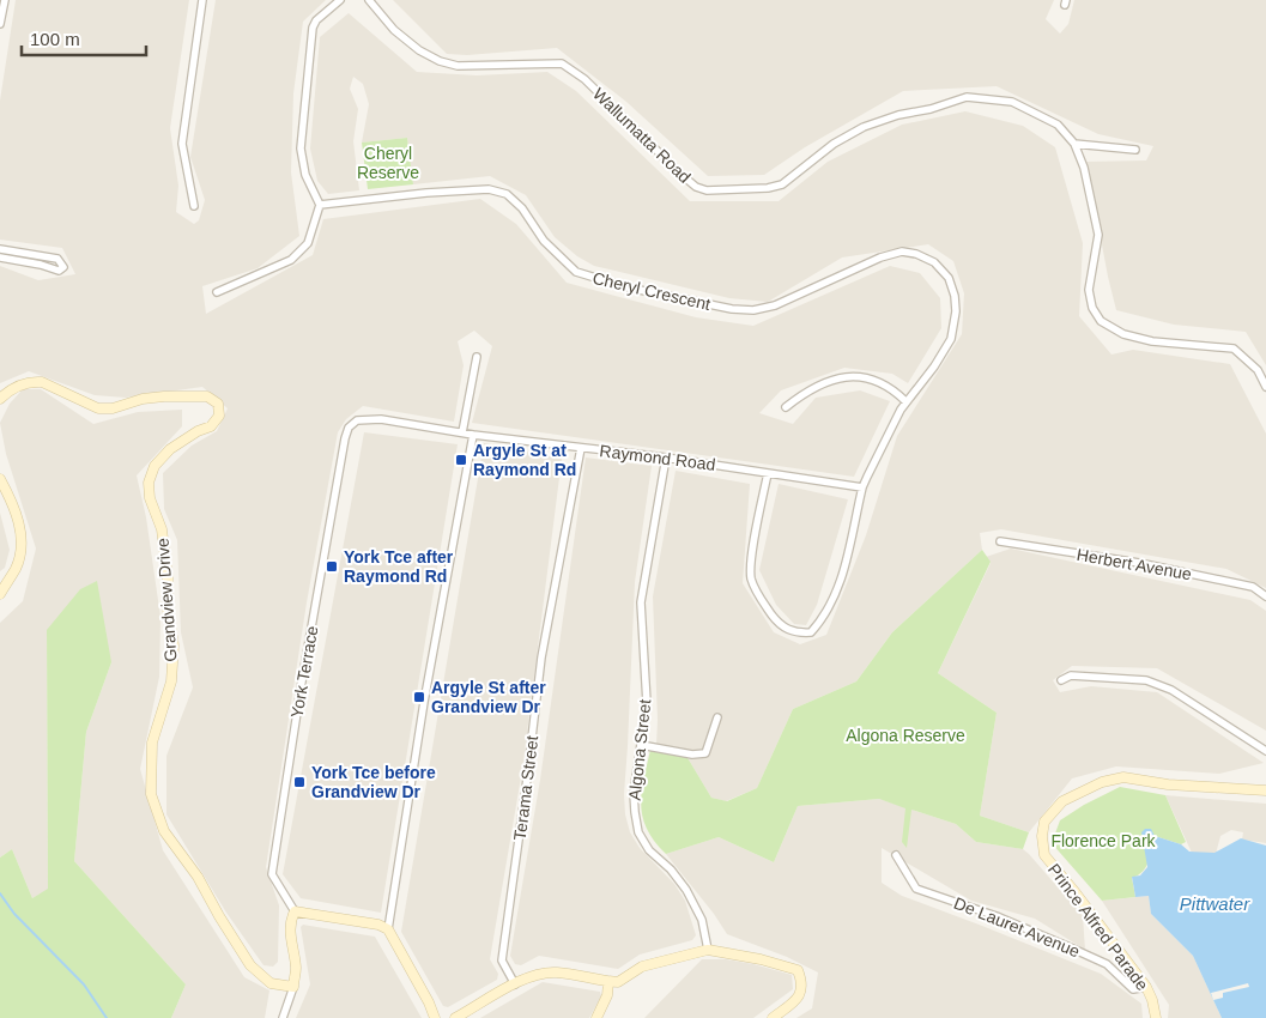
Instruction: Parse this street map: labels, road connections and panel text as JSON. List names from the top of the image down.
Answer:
{
  "streets": {
    "street": [
      "Wallumatta Road",
      "Cheryl Crescent",
      "Raymond Road",
      "Herbert Avenue",
      "Grandview Drive",
      "York Terrace",
      "Algona Street",
      "Terama Street",
      "De Lauret Avenue",
      "Prince Alfred Parade"
    ]
  },
  "crossings": [
    ["Cheryl Crescent", "Raymond Road"],
    ["Raymond Road", "York Terrace"],
    ["Raymond Road", "Algona Street"],
    ["Raymond Road", "Terama Street"],
    ["De Lauret Avenue", "Prince Alfred Parade"]
  ],
  "water": ["Pittwater"],
  "parks": ["Cheryl Reserve", "Algona Reserve", "Florence Park"],
  "places": {
    "transit": [
      "Argyle St at Raymond Rd",
      "York Tce after Raymond Rd",
      "Argyle St after Grandview Dr",
      "York Tce before Grandview Dr"
    ]
  },
  "scale_bar": "100 m"
}
